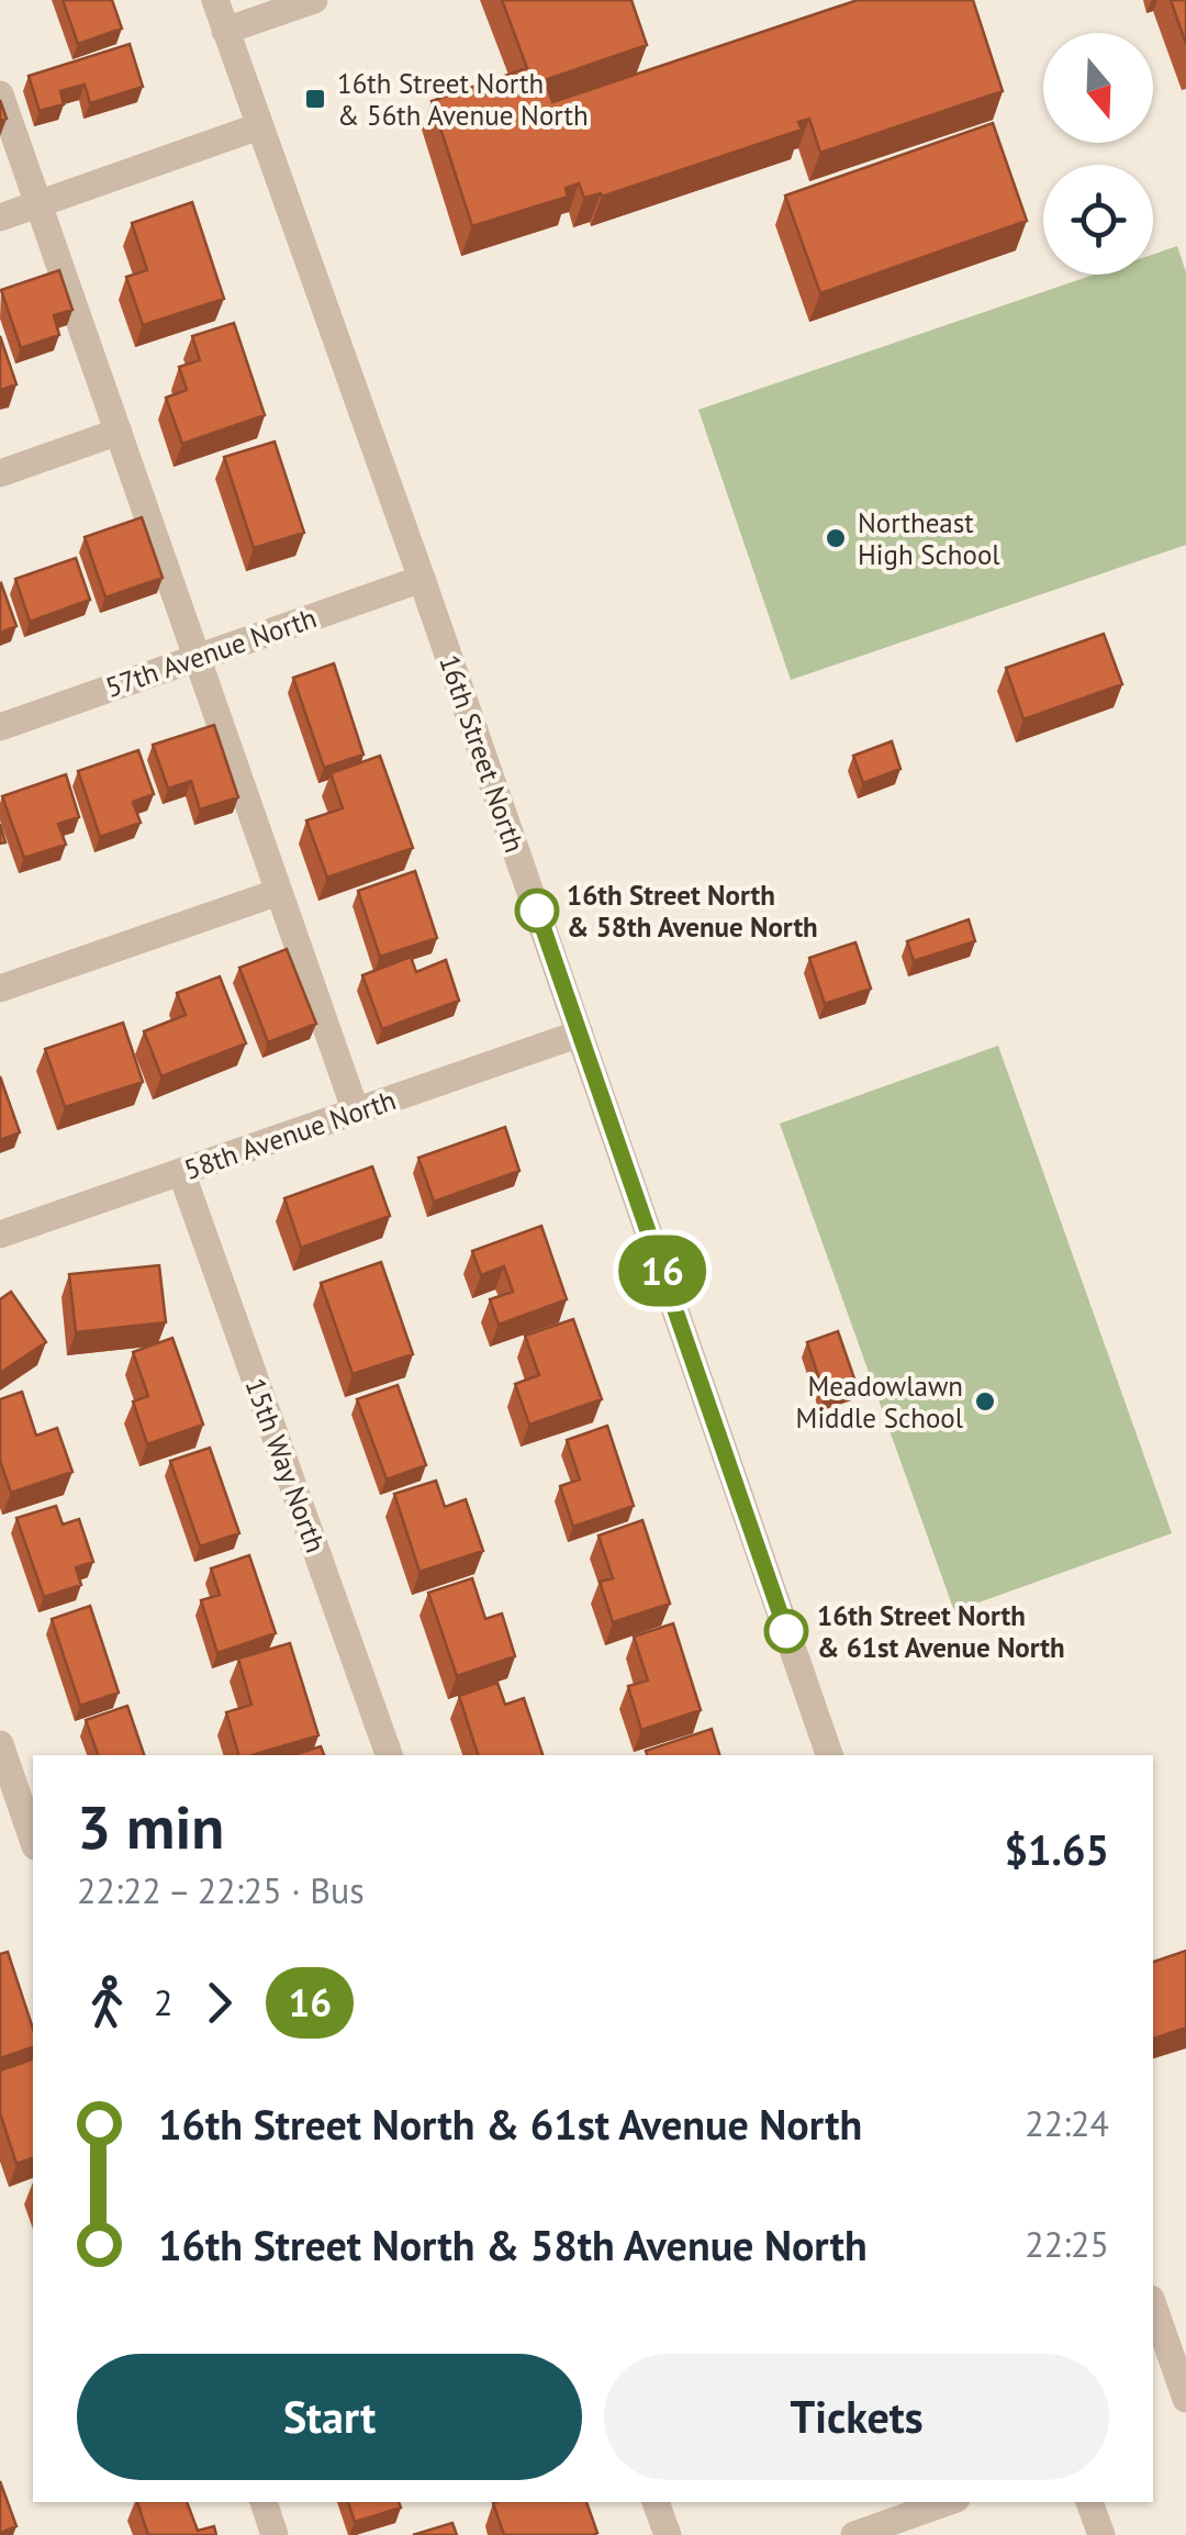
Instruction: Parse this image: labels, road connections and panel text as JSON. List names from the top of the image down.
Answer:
{
  "streets": {
    "street": [
      "57th Avenue North",
      "16th Street North",
      "58th Avenue North",
      "15th Way North"
    ]
  },
  "crossings": [
    ["57th Avenue North", "16th Street North"],
    ["16th Street North", "58th Avenue North"],
    ["58th Avenue North", "15th Way North"]
  ],
  "places": {
    "transit": ["16th Street North & 56th Avenue North"],
    "other": [
      "Northeast High School",
      "16th Street North & 58th Avenue North",
      "Meadowlawn Middle School",
      "16th Street North & 61st Avenue North"
    ]
  },
  "lines": ["bus line 16"],
  "north": "bottom",
  "page": {
    "on_map": "16",
    "heading": ["3 min", "22:22 – 22:25 · Bus", "$1.65"],
    "legs": ["2", "16"],
    "list": [
      {
        "name": "16th Street North & 61st Avenue North",
        "value": "22:24"
      },
      {
        "name": "16th Street North & 58th Avenue North",
        "value": "22:25"
      }
    ],
    "buttons": ["Start", "Tickets"]
  }
}
